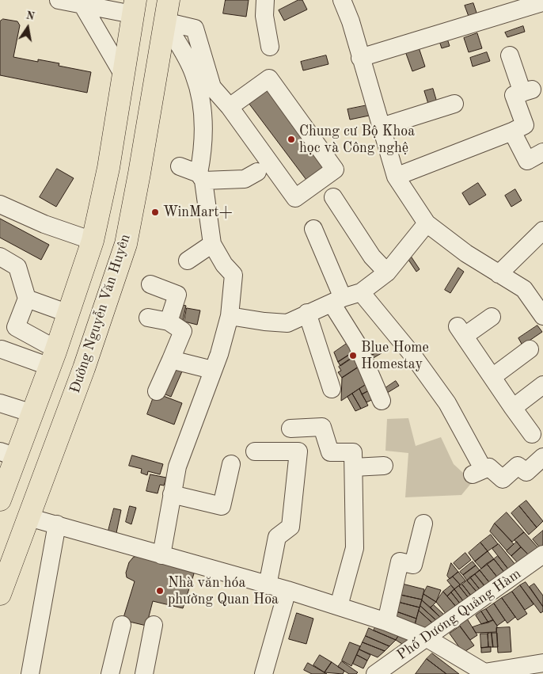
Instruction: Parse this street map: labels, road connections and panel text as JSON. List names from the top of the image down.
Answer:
{
  "streets": {
    "main road": ["Đường Nguyễn Văn Huyên"],
    "street": ["Phố Dương Quảng Hàm"]
  },
  "places": [
    "Chung cư Bộ Khoa học và Công nghệ",
    "WinMart+",
    "Blue Home Homestay",
    "Nhà văn hóa phường Quan Hoa"
  ],
  "north": "top"
}
